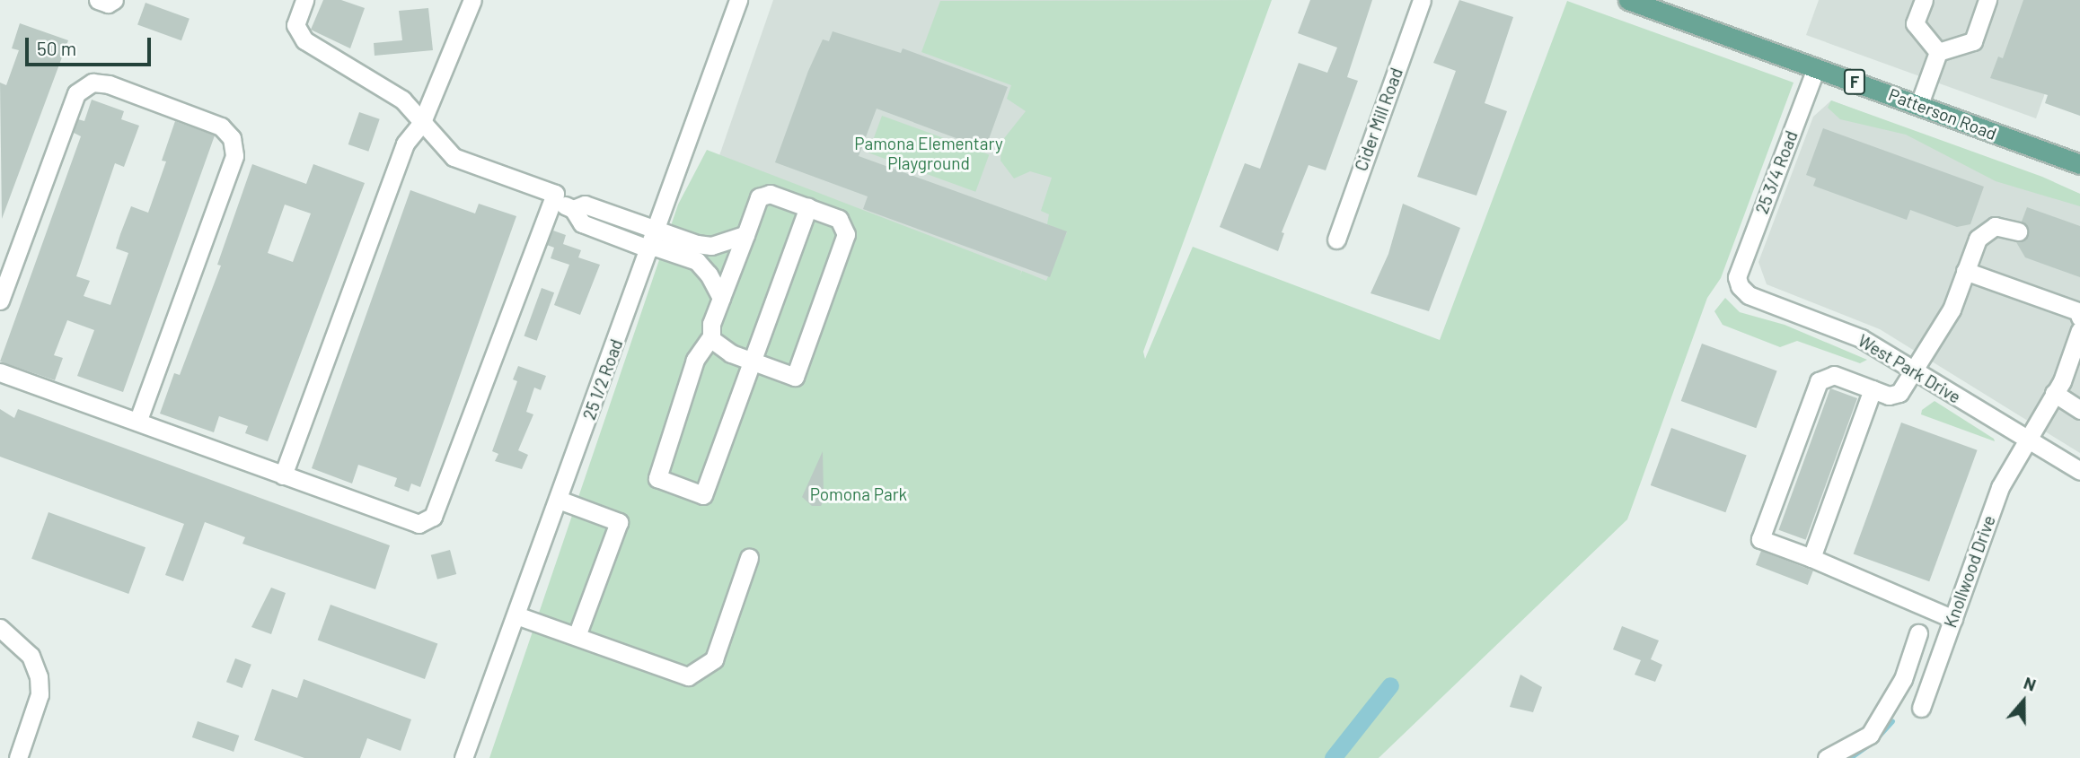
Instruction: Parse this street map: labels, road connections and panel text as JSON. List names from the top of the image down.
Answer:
{
  "streets": {
    "main road": ["F", "Patterson Road"],
    "street": [
      "Cider Mill Road",
      "25 3/4 Road",
      "West Park Drive",
      "25 1/2 Road",
      "Knollwood Drive"
    ]
  },
  "crossings": [
    ["Patterson Road", "25 3/4 Road"],
    ["25 3/4 Road", "West Park Drive"],
    ["West Park Drive", "Knollwood Drive"]
  ],
  "parks": ["Pamona Elementary Playground", "Pomona Park"],
  "scale_bar": "50 m",
  "north": "top"
}
